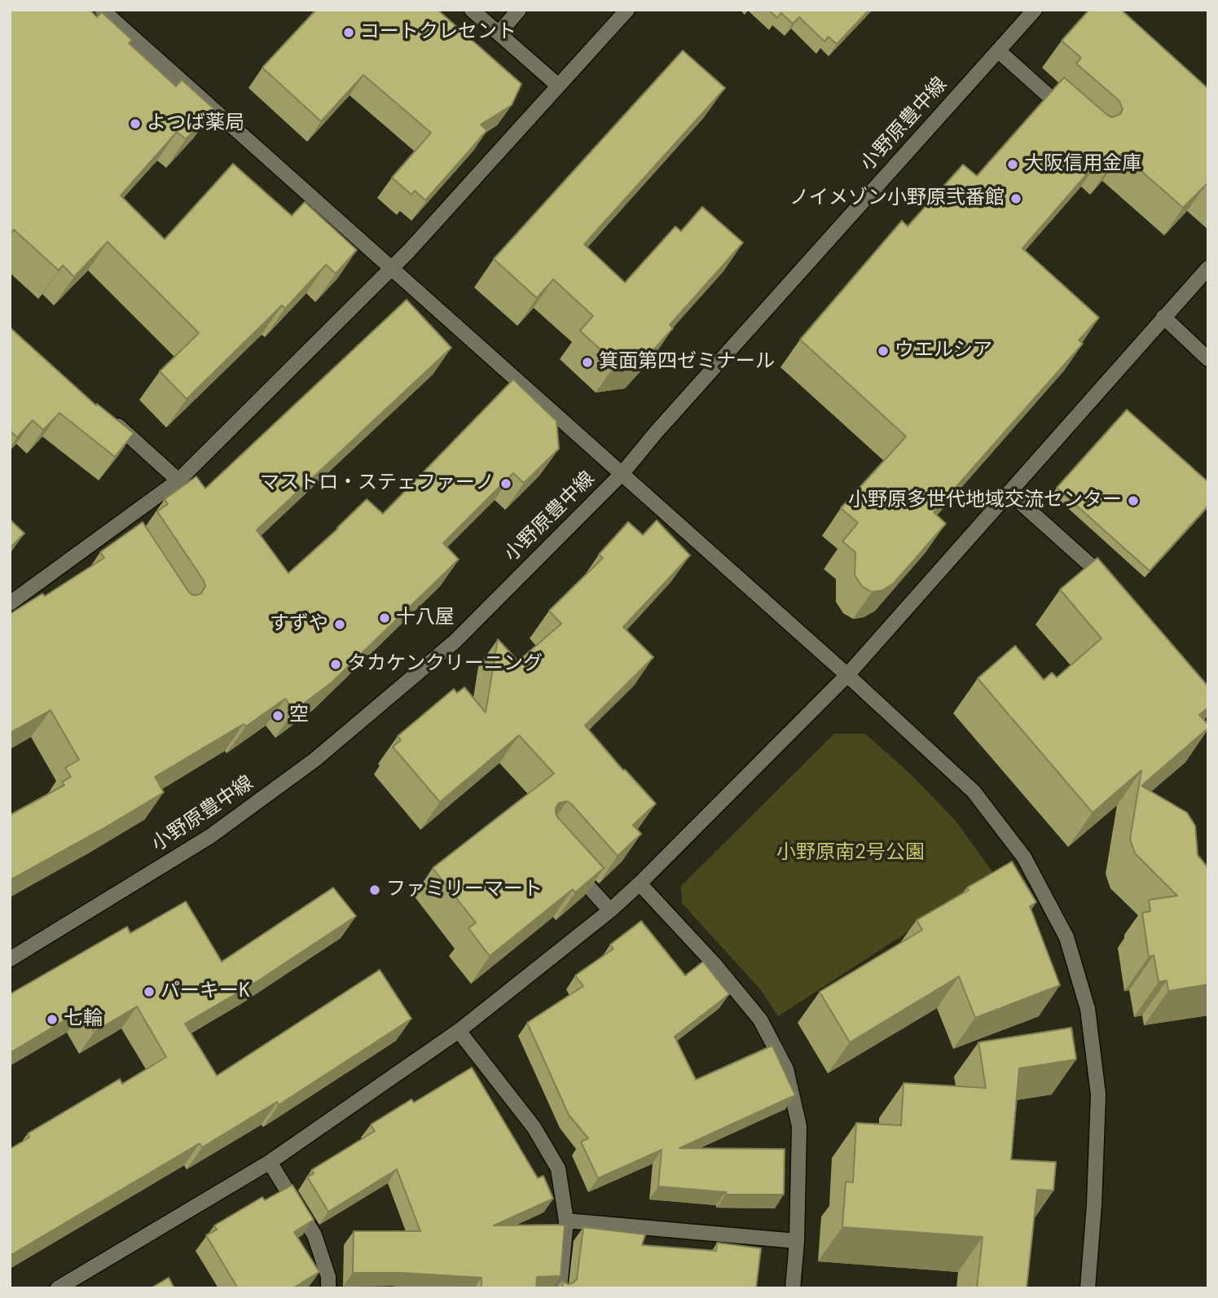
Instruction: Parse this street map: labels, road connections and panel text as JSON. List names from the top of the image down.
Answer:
{
  "streets": {
    "street": ["小野原豊中線"]
  },
  "parks": ["小野原南2号公園"],
  "places": [
    "コートクレセント",
    "よつば薬局",
    "大阪信用金庫",
    "ノイメゾン小野原弐番館",
    "ウエルシア",
    "箕面第四ゼミナール",
    "マストロ・ステェファーノ",
    "小野原多世代地域交流センター",
    "十八屋",
    "すずや",
    "タカケンクリーニング",
    "空",
    "ファミリーマート",
    "パーキーK",
    "七輪"
  ]
}
